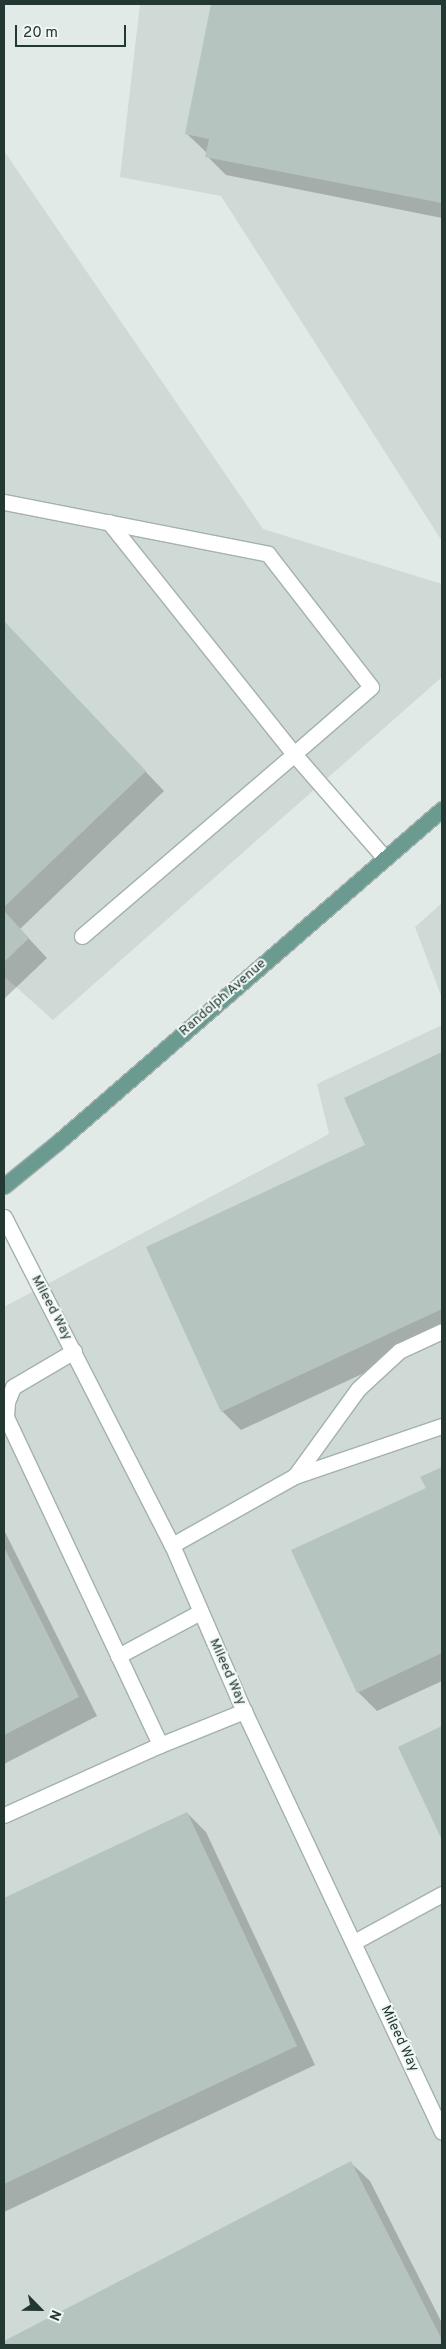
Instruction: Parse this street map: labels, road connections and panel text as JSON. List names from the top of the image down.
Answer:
{
  "streets": {
    "main road": ["Randolph Avenue"],
    "street": ["Mileed Way"]
  },
  "scale_bar": "20 m",
  "north": "bottom right"
}
